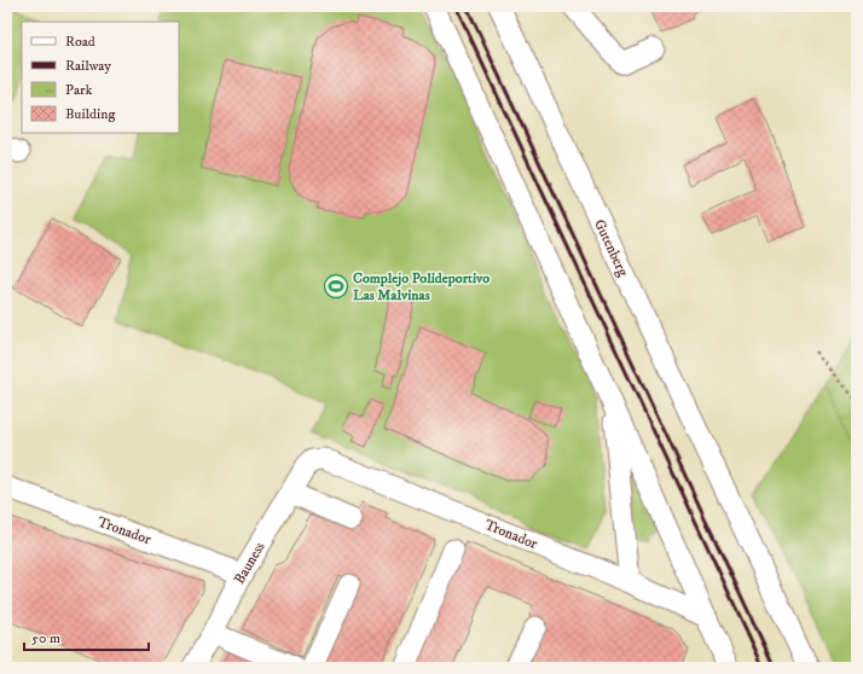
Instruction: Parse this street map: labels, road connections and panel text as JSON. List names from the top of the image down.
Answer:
{
  "streets": {
    "street": ["Gutenberg", "Tronador", "Bauness"]
  },
  "crossings": [
    ["Tronador", "Bauness"]
  ],
  "places": {
    "sports": ["Complejo Polideportivo Las Malvinas"]
  },
  "legend": [
    "Road",
    "Railway",
    "Park",
    "Building"
  ],
  "scale_bar": "50 m"
}
